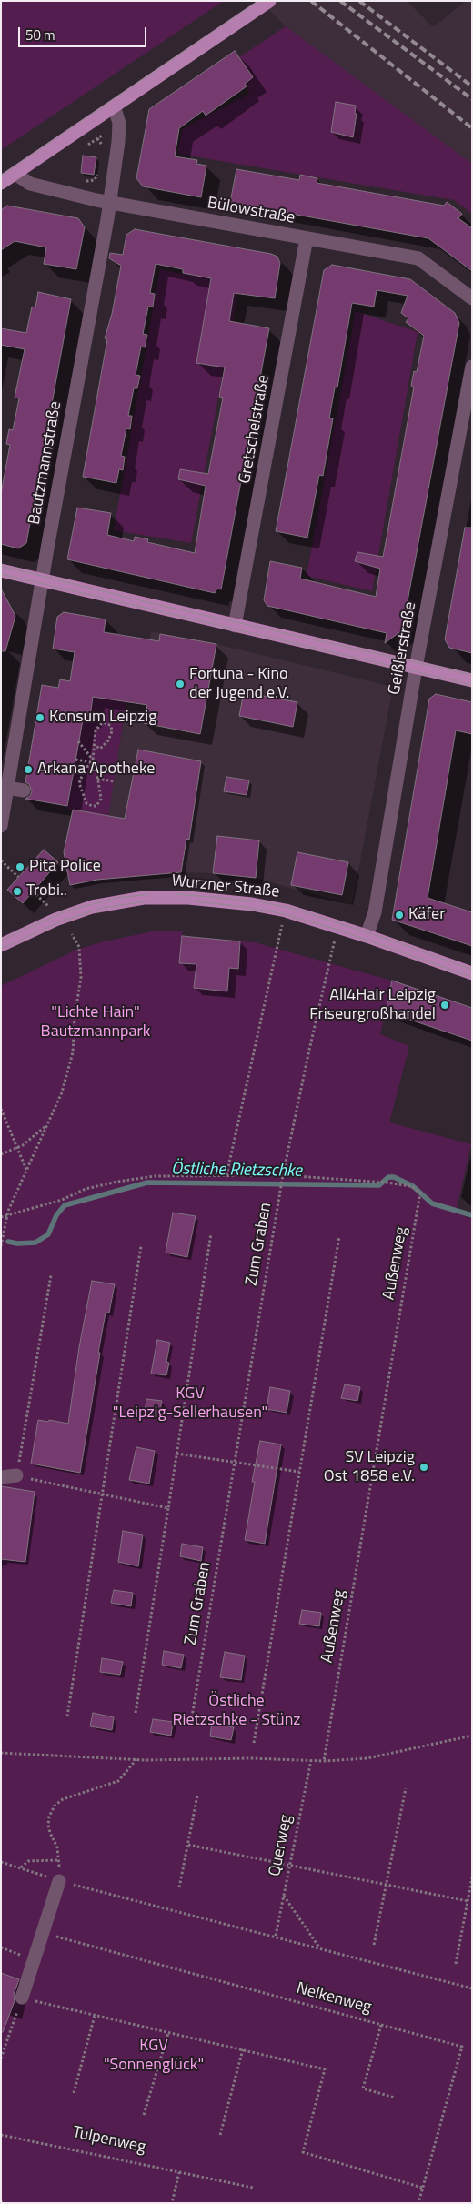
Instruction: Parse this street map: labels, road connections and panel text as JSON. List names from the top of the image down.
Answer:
{
  "streets": {
    "main road": ["Wurzner Straße"],
    "street": [
      "Bülowstraße",
      "Gretschelstraße",
      "Bautzmannstraße",
      "Geißlerstraße"
    ],
    "path": [
      "Zum Graben",
      "Außenweg",
      "Querweg",
      "Nelkenweg",
      "Tulpenweg"
    ]
  },
  "crossings": [
    ["Bülowstraße", "Gretschelstraße"],
    ["Bülowstraße", "Bautzmannstraße"],
    ["Geißlerstraße", "Wurzner Straße"],
    ["Wurzner Straße", "Zum Graben"],
    ["Zum Graben", "Außenweg"]
  ],
  "water": ["Östliche Rietzschke"],
  "parks": [
    "\"Lichte Hain\" Bautzmannpark",
    "KGV \"Leipzig-Sellerhausen\"",
    "Östliche Rietzschke - Stünz",
    "KGV \"Sonnenglück\""
  ],
  "places": [
    "Fortuna - Kino der Jugend e.V.",
    "Konsum Leipzig",
    "Arkana Apotheke",
    "Pita Police",
    "Trobi..",
    "Käfer",
    "All4Hair Leipzig Friseurgroßhandel",
    "SV Leipzig Ost 1858 e.V."
  ],
  "scale_bar": "50 m"
}
